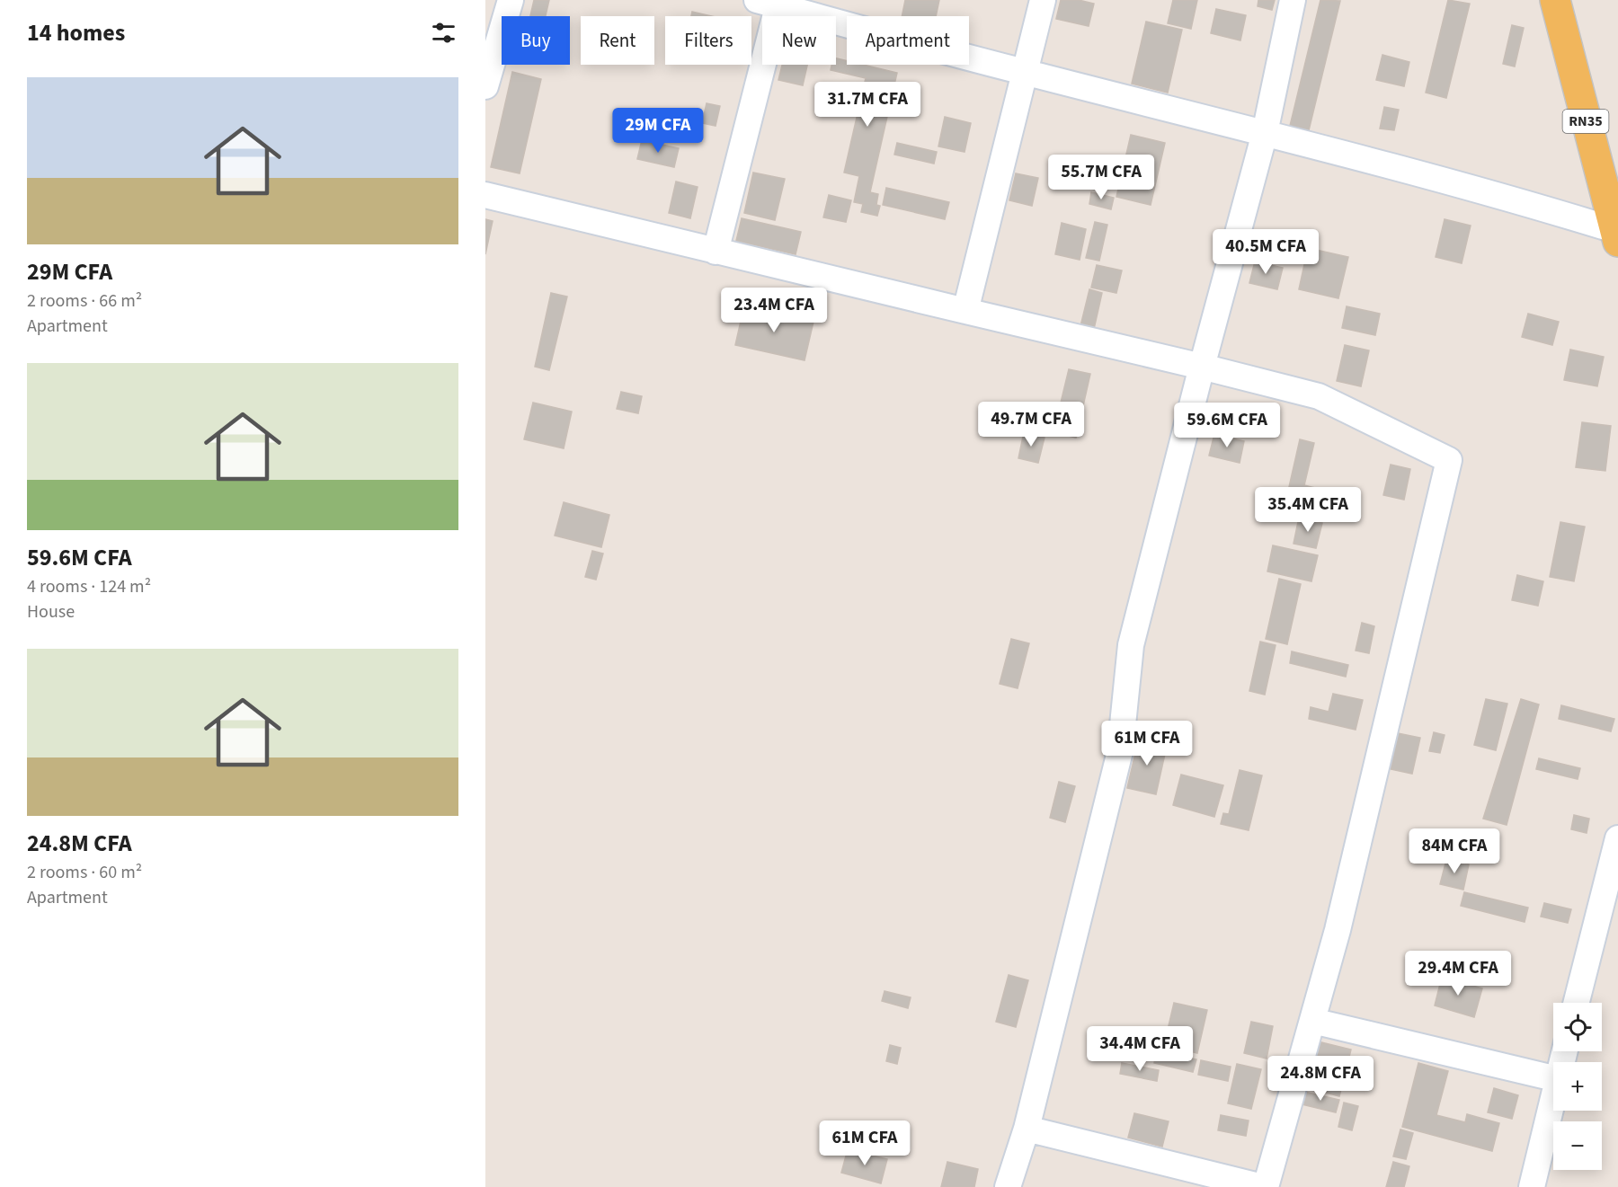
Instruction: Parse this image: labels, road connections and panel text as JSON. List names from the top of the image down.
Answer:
{
  "streets": {
    "main road": ["RN35"]
  },
  "page": {
    "heading": "14 homes",
    "chip": [
      "Buy",
      "Rent",
      "Filters",
      "New",
      "Apartment"
    ],
    "list": [
      {
        "name": "29M CFA",
        "note": "2 rooms · 66 m² · Apartment"
      },
      {
        "name": "59.6M CFA",
        "note": "4 rooms · 124 m² · House"
      },
      {
        "name": "24.8M CFA",
        "note": "2 rooms · 60 m² · Apartment"
      }
    ],
    "price": [
      "31.7M CFA",
      "29M CFA",
      "55.7M CFA",
      "40.5M CFA",
      "23.4M CFA",
      "49.7M CFA",
      "59.6M CFA",
      "35.4M CFA",
      "61M CFA",
      "84M CFA",
      "29.4M CFA",
      "34.4M CFA",
      "24.8M CFA",
      "61M CFA"
    ],
    "map_buttons": ["+", "−"]
  }
}
